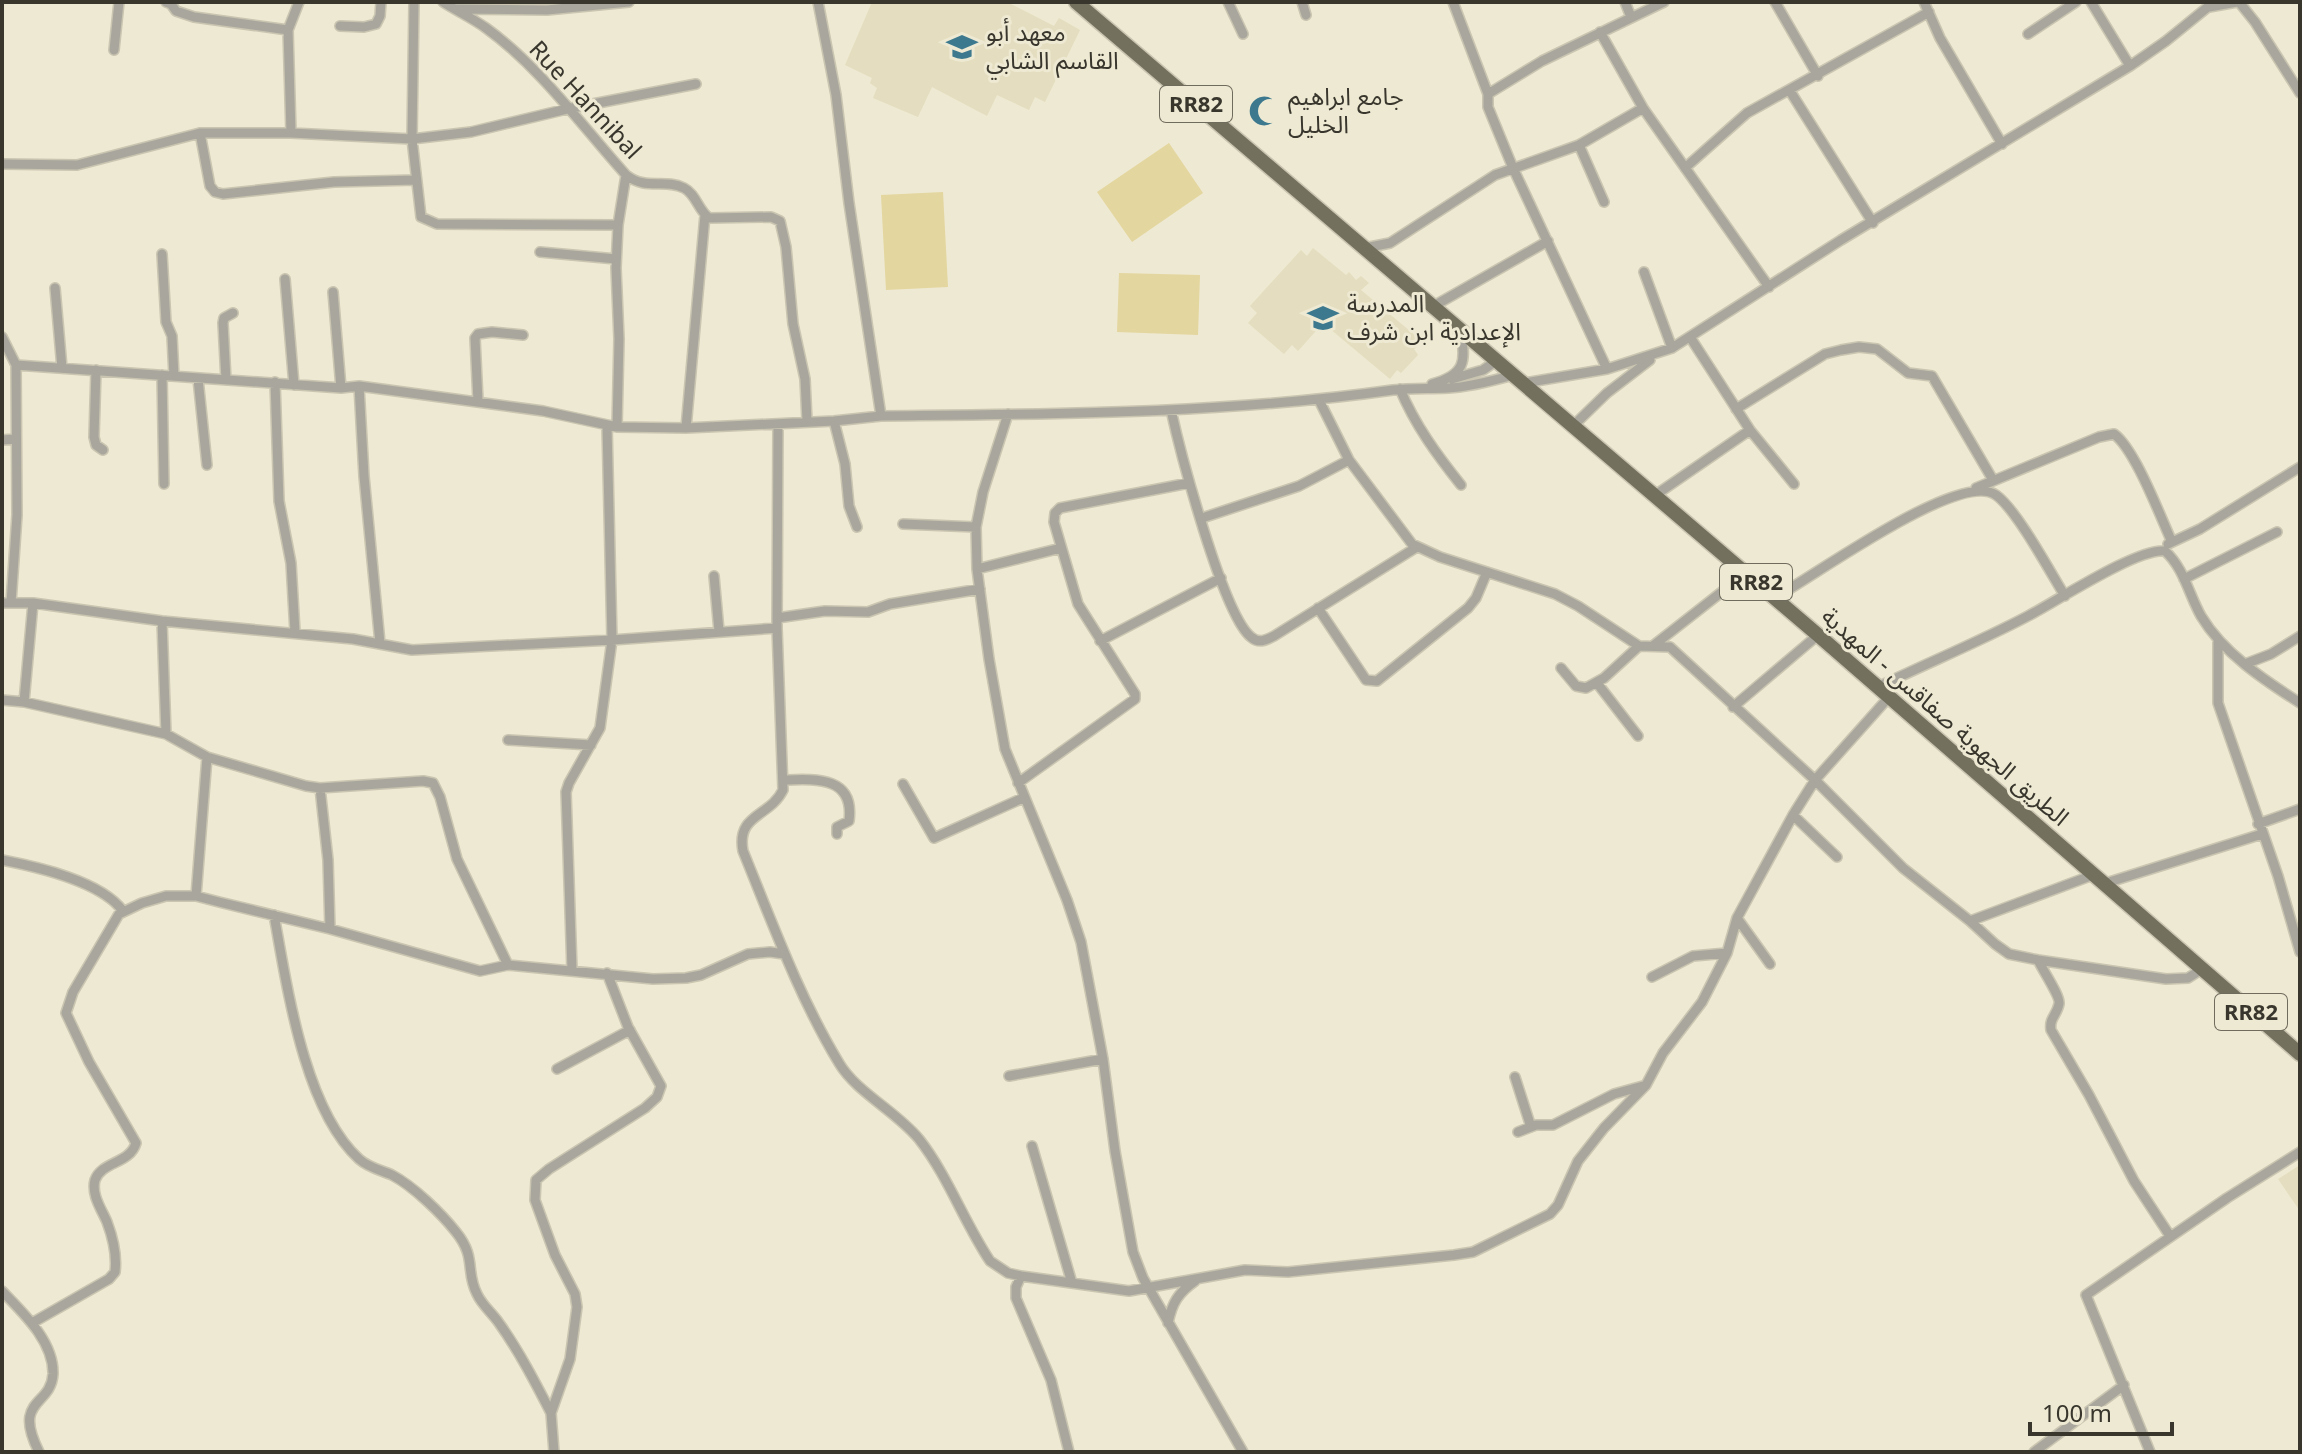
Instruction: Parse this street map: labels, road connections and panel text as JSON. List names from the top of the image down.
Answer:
{
  "streets": {
    "main road": ["RR82", "الطريق الجهوية صفاقس - المهدية"],
    "street": ["Rue Hannibal"]
  },
  "places": {
    "school or university": ["معهد أبو القاسم الشابي", "المدرسة الإعدادية ابن شرف"],
    "mosque": ["جامع ابراهيم الخليل"]
  },
  "scale_bar": "100 m"
}
